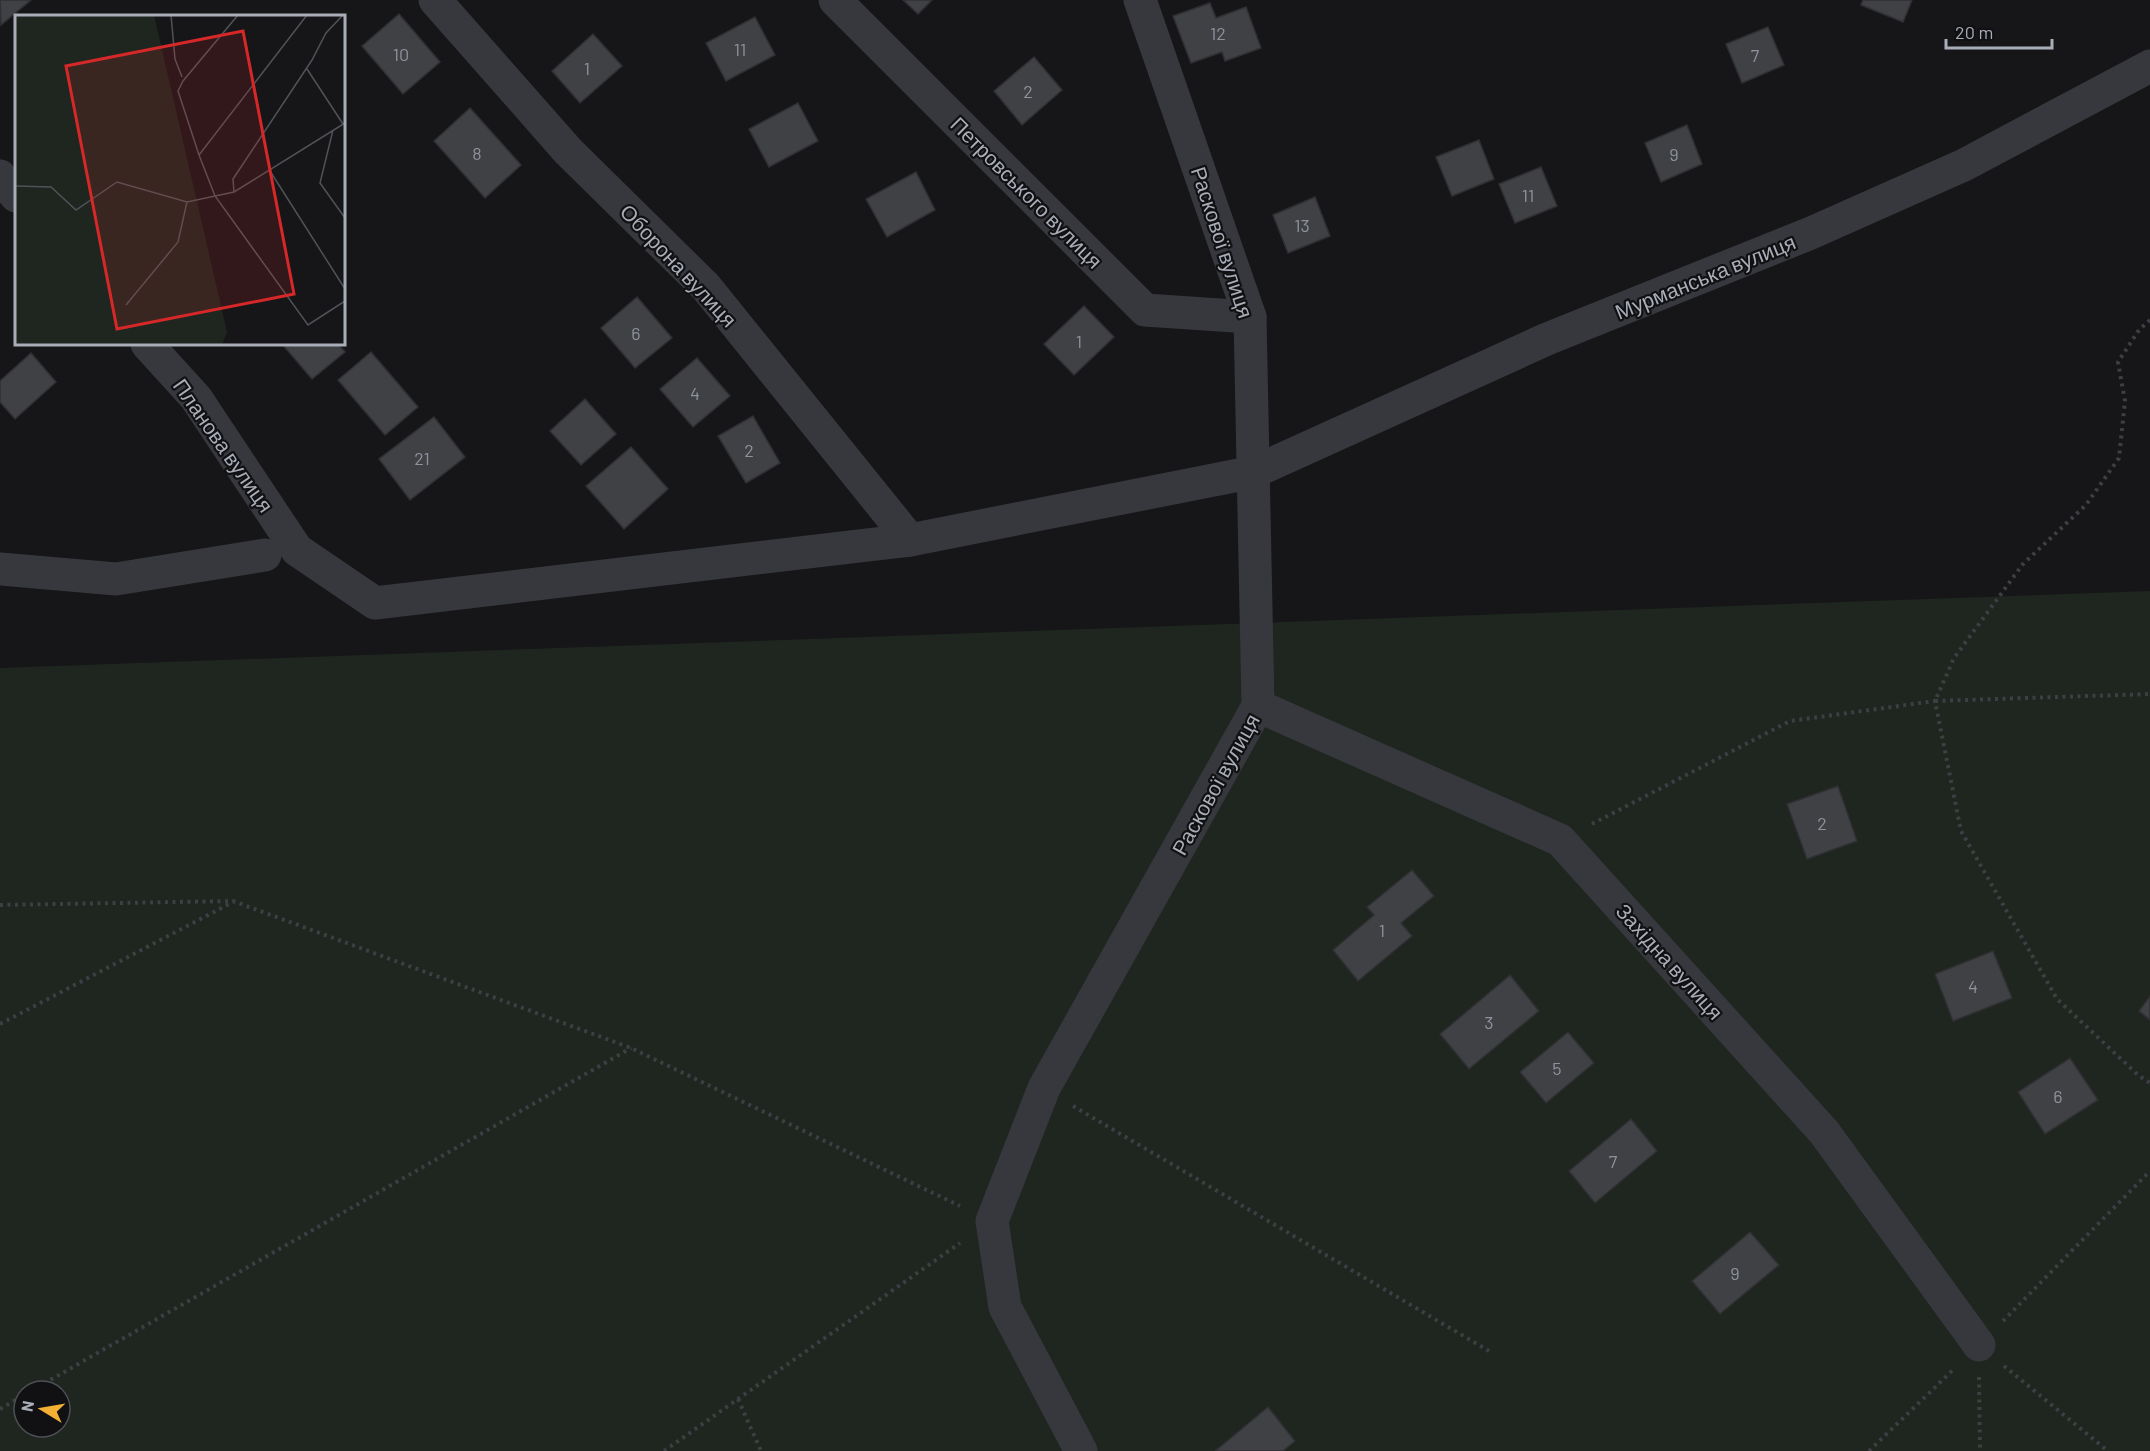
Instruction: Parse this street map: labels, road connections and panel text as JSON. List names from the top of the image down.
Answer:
{
  "streets": {
    "street": [
      "Петровського вулиця",
      "Раскової вулиця",
      "Оборона вулиця",
      "Мурманська вулиця",
      "Планова вулиця",
      "Західна вулиця"
    ]
  },
  "crossings": [
    ["Петровського вулиця", "Раскової вулиця"],
    ["Раскової вулиця", "Мурманська вулиця"],
    ["Раскової вулиця", "Західна вулиця"],
    ["Оборона вулиця", "Мурманська вулиця"],
    ["Мурманська вулиця", "Планова вулиця"]
  ],
  "house_numbers": [
    "12",
    "11",
    "10",
    "7",
    "1",
    "2",
    "8",
    "9",
    "11",
    "13",
    "6",
    "1",
    "4",
    "2",
    "21",
    "2",
    "1",
    "4",
    "3",
    "5",
    "6",
    "7",
    "9"
  ],
  "scale_bar": "20 m",
  "north": "left"
}
